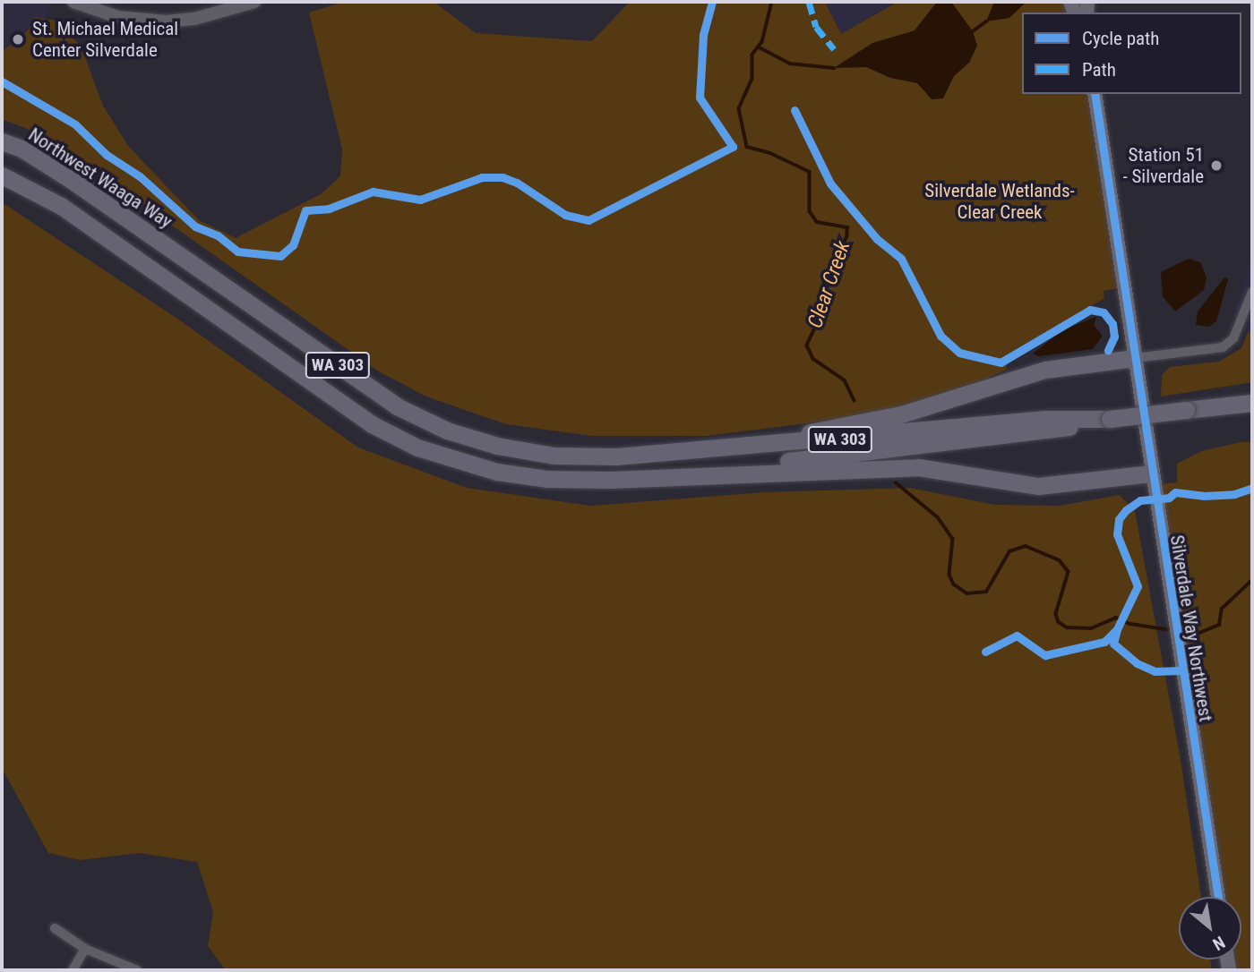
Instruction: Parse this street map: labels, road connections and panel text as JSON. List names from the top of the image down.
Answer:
{
  "streets": {
    "highway": ["Northwest Waaga Way", "WA 303"],
    "main road": ["Silverdale Way Northwest"]
  },
  "crossings": [
    ["Northwest Waaga Way", "WA 303"]
  ],
  "water": ["Clear Creek"],
  "parks": ["Silverdale Wetlands- Clear Creek"],
  "places": ["St. Michael Medical Center Silverdale", "Station 51 - Silverdale"],
  "legend": ["Cycle path", "Path"],
  "north": "bottom right"
}
